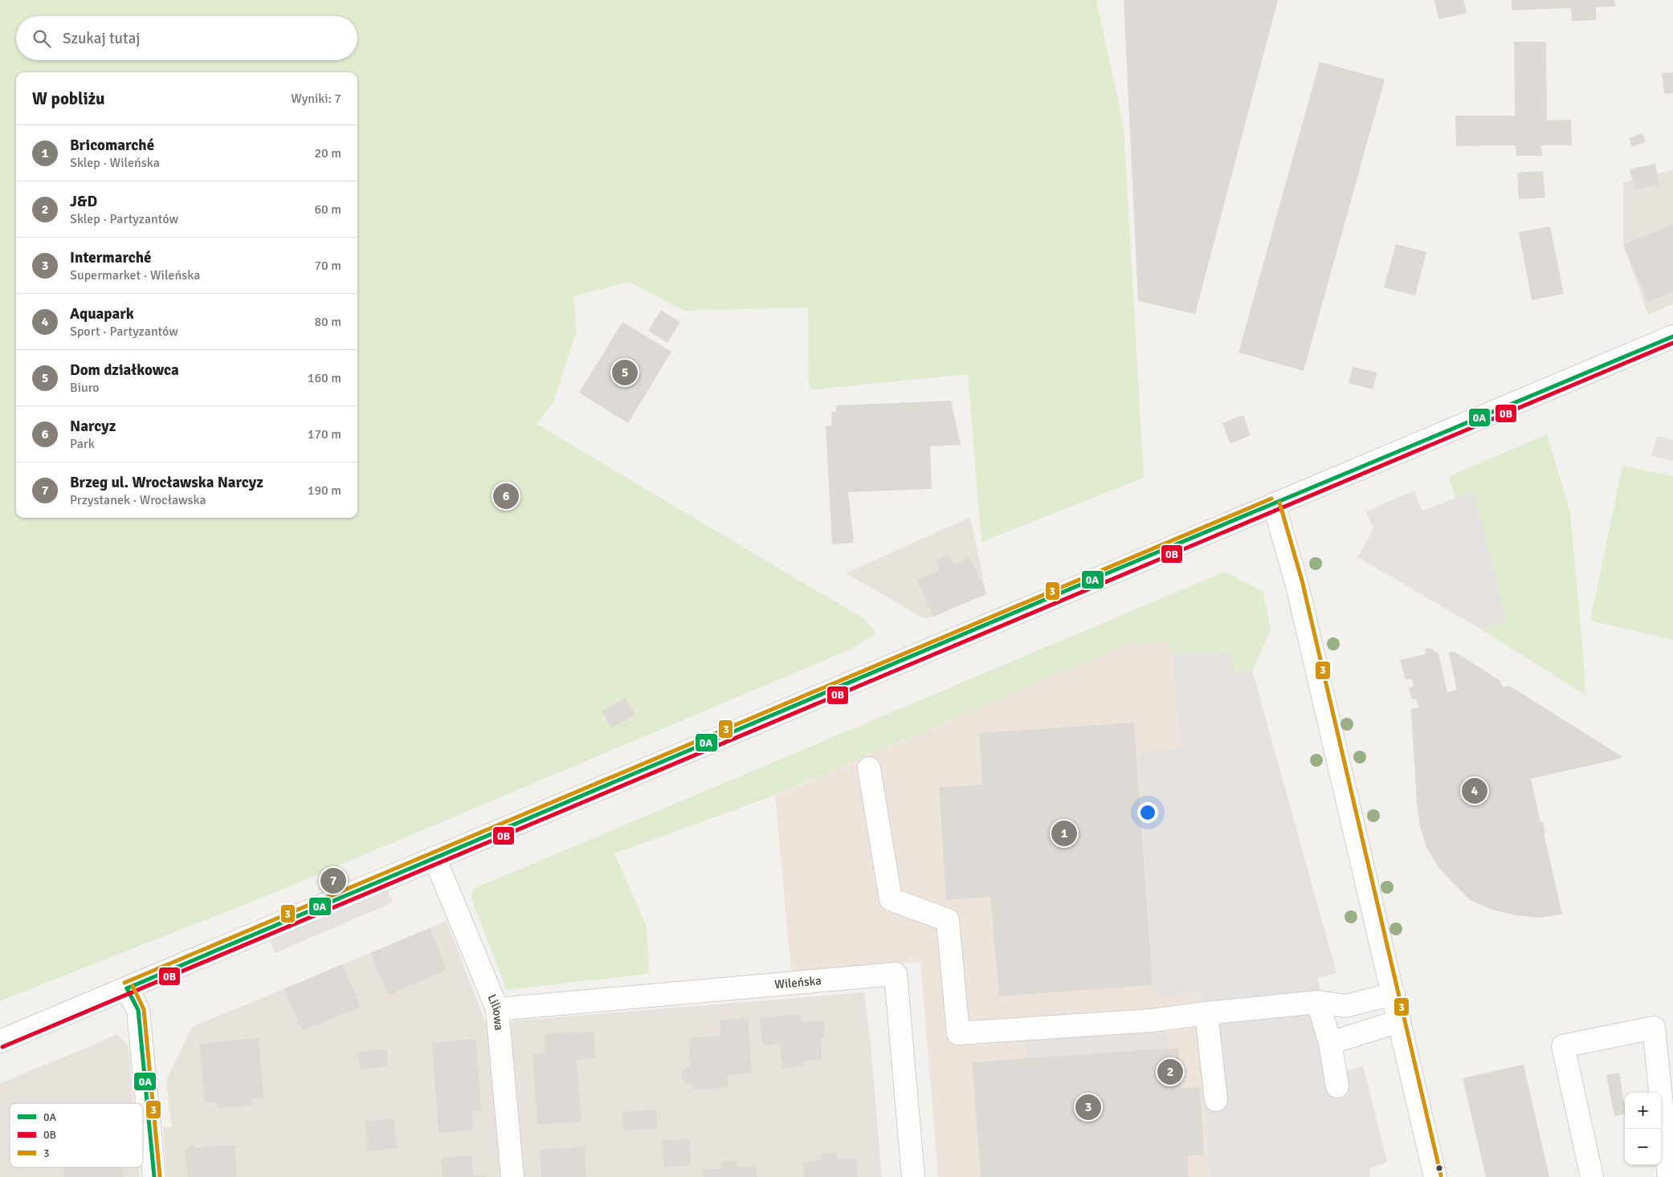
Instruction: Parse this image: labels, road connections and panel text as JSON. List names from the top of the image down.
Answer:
{
  "streets": {
    "street": ["Wileńska", "Liliowa"]
  },
  "crossings": [
    ["Wileńska", "Liliowa"]
  ],
  "lines": ["transit line 0A", "transit line 0B", "transit line 3"],
  "legend": ["0A", "0B", "3"],
  "page": {
    "search": "Szukaj tutaj",
    "heading": ["W pobliżu", "Wyniki: 7"],
    "list": [
      {
        "mark": "1",
        "name": "Bricomarché",
        "note": "Sklep · Wileńska",
        "value": "20 m"
      },
      {
        "mark": "2",
        "name": "J&D",
        "note": "Sklep · Partyzantów",
        "value": "60 m"
      },
      {
        "mark": "3",
        "name": "Intermarché",
        "note": "Supermarket · Wileńska",
        "value": "70 m"
      },
      {
        "mark": "4",
        "name": "Aquapark",
        "note": "Sport · Partyzantów",
        "value": "80 m"
      },
      {
        "mark": "5",
        "name": "Dom działkowca",
        "note": "Biuro",
        "value": "160 m"
      },
      {
        "mark": "6",
        "name": "Narcyz",
        "note": "Park",
        "value": "170 m"
      },
      {
        "mark": "7",
        "name": "Brzeg ul. Wrocławska Narcyz",
        "note": "Przystanek · Wrocławska",
        "value": "190 m"
      }
    ],
    "pins": [
      "5",
      "6",
      "4",
      "1",
      "7",
      "2",
      "3"
    ],
    "map_buttons": ["+", "−"]
  }
}
